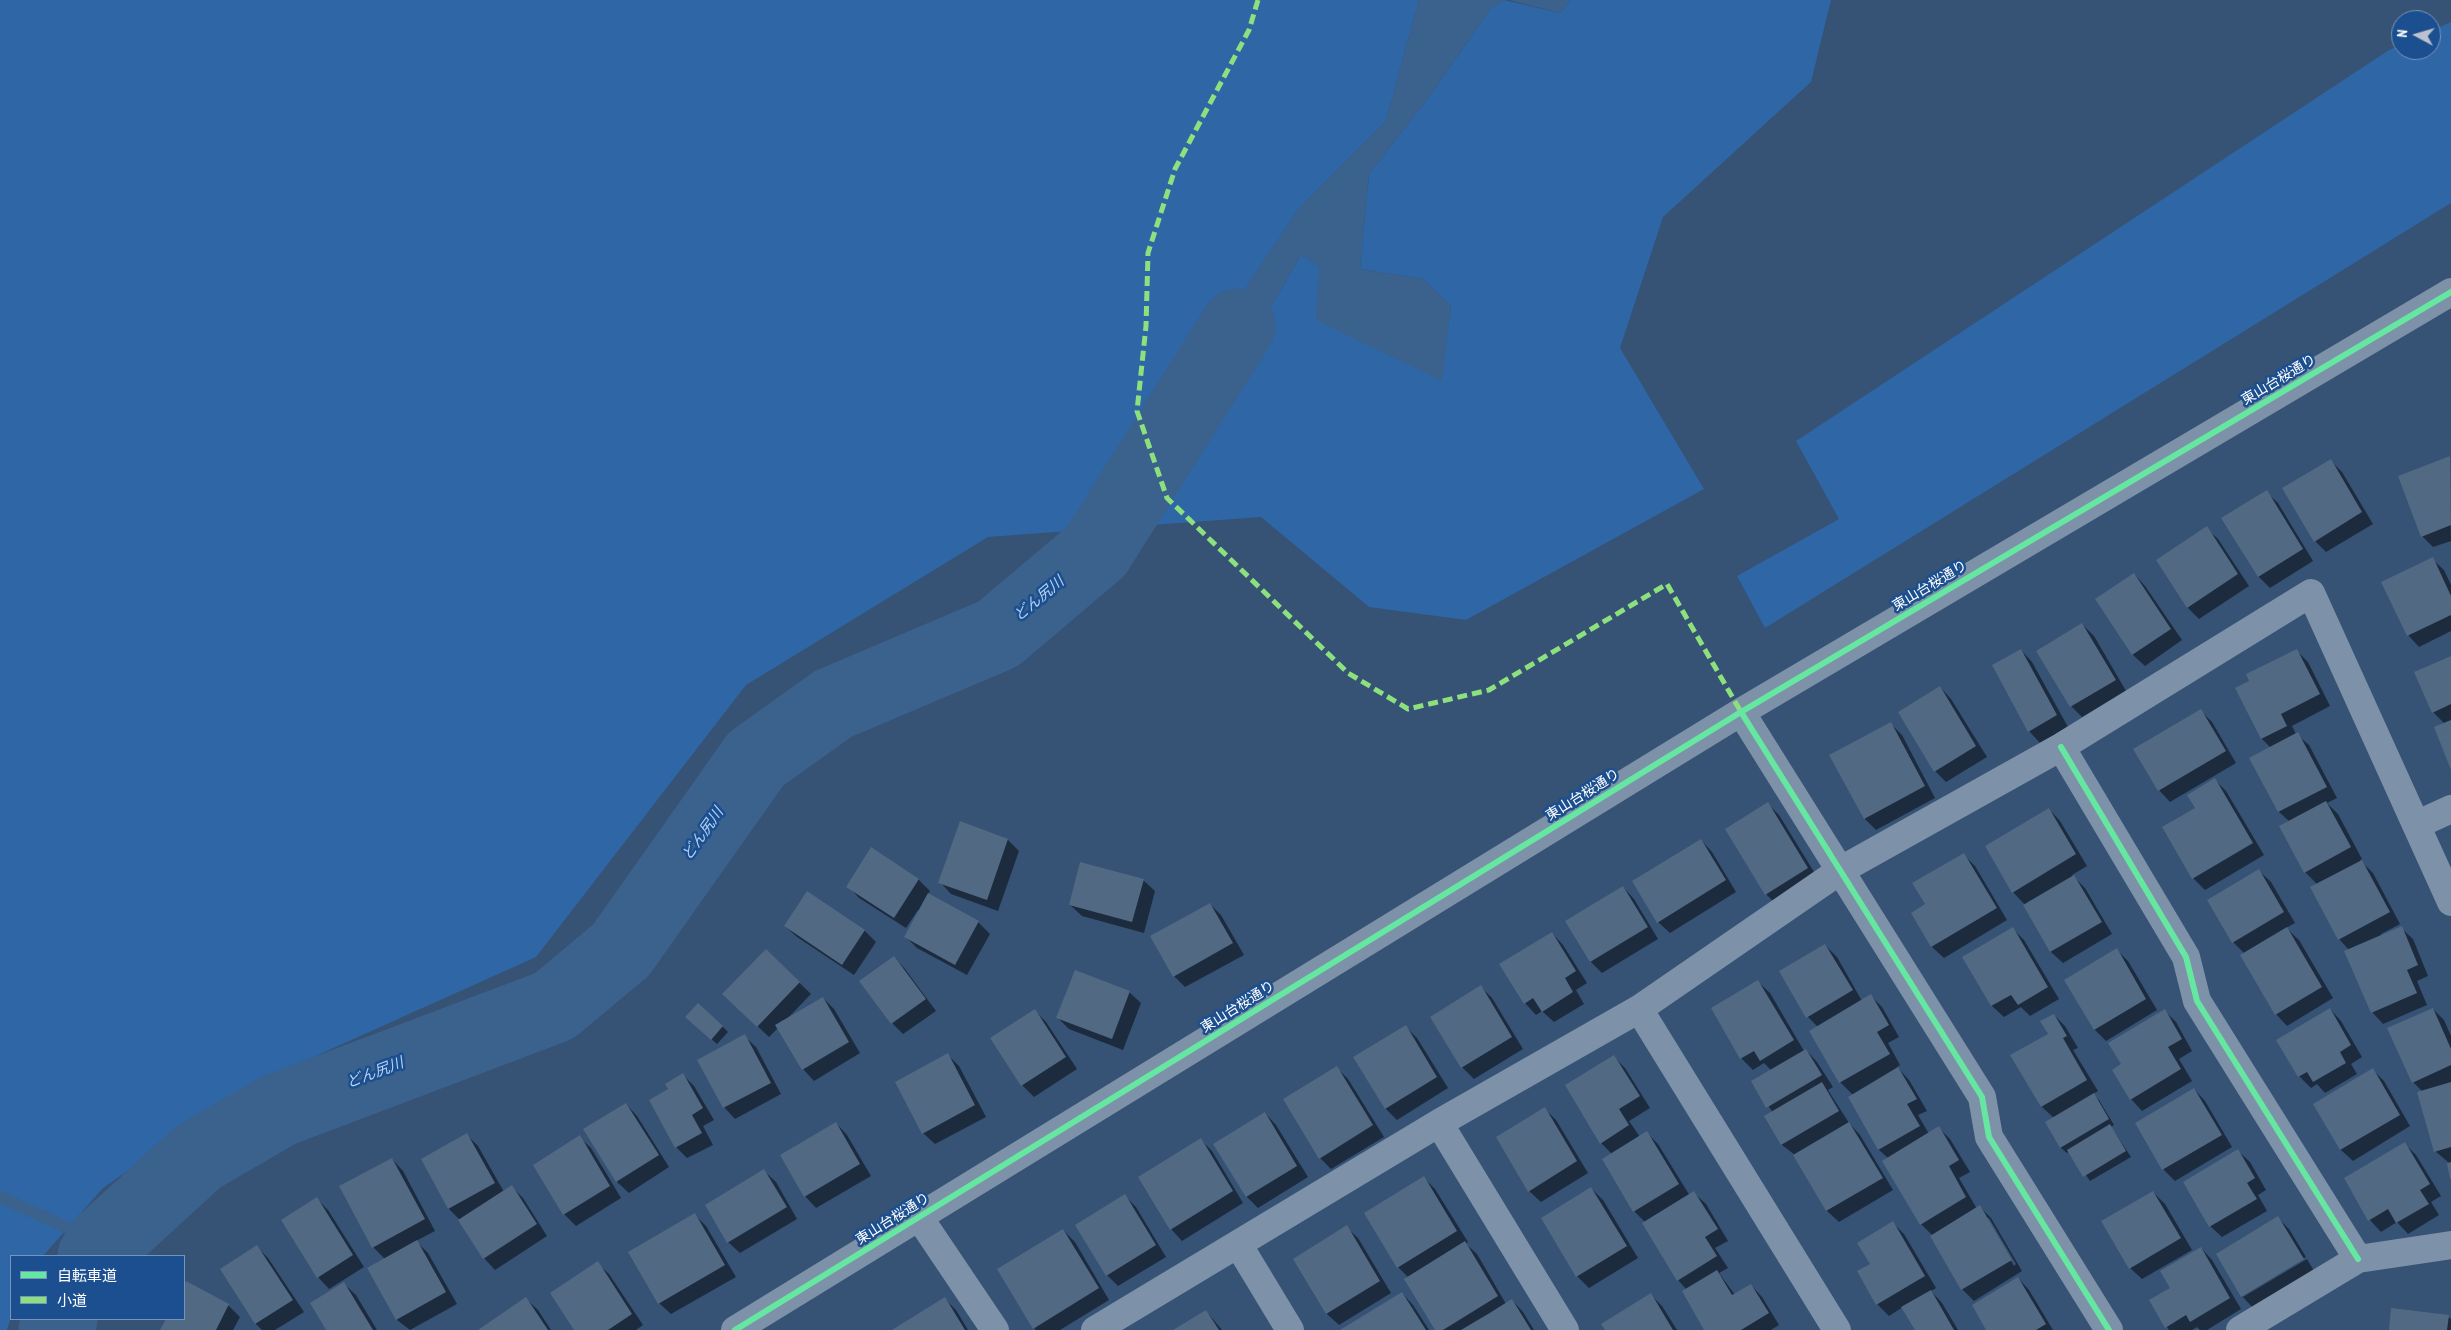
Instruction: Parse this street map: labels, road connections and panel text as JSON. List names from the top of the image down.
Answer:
{
  "streets": {
    "street": ["東山台桜通り"]
  },
  "water": ["どん尻川"],
  "legend": ["自転車道", "小道"],
  "north": "left"
}
